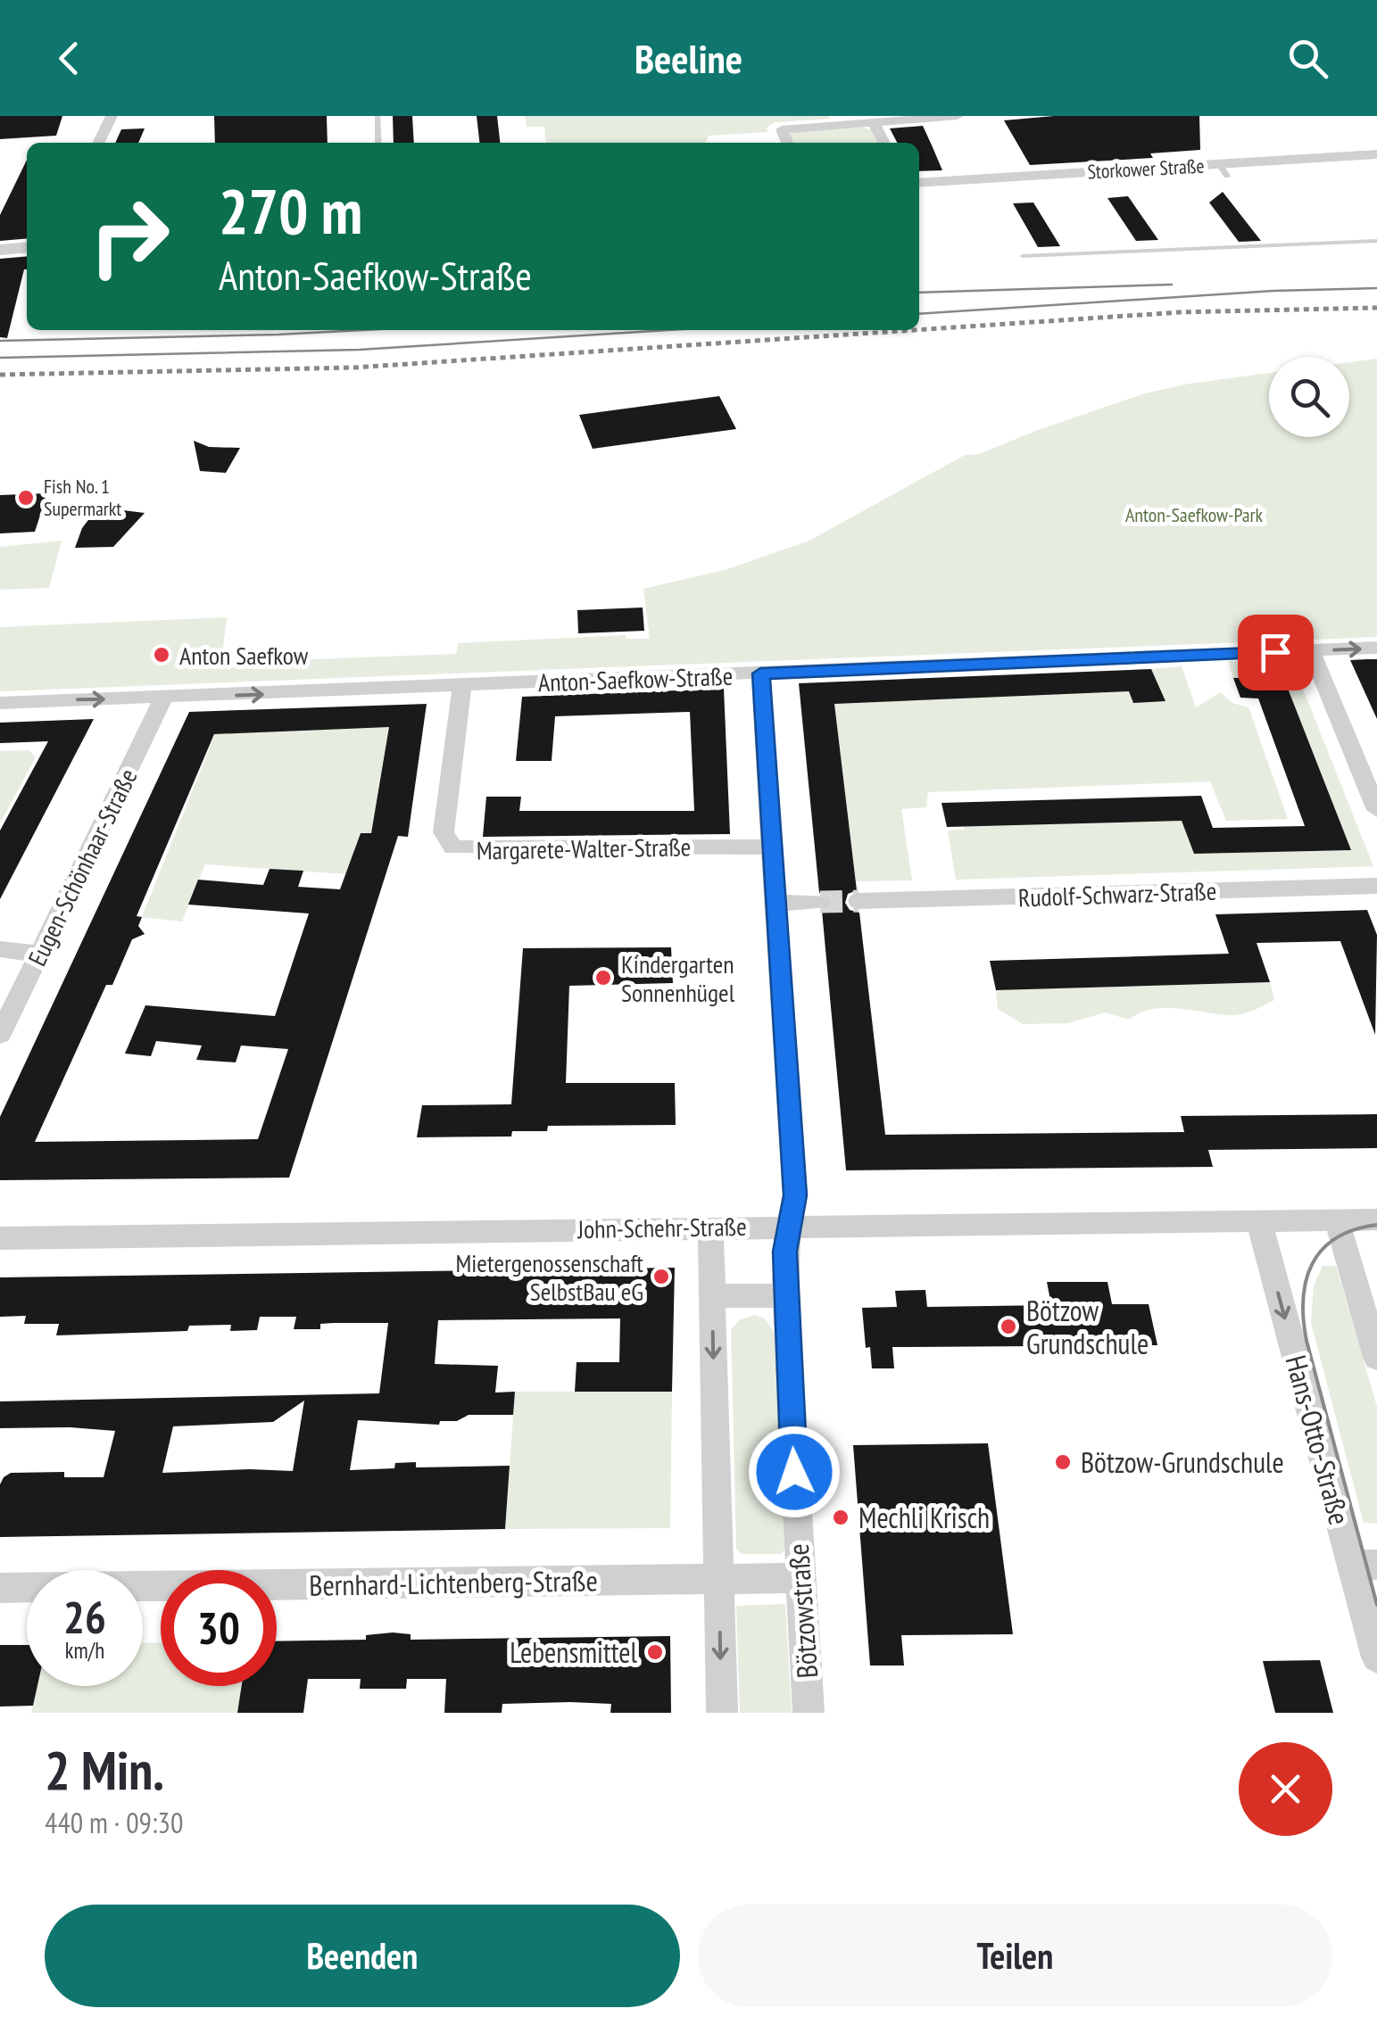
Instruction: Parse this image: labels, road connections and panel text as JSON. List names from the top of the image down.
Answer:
{
  "streets": {
    "street": [
      "Storkower Straße",
      "Anton-Saefkow-Straße",
      "Margarete-Walter-Straße",
      "Eugen-Schönhaar-Straße",
      "Rudolf-Schwarz-Straße",
      "John-Schehr-Straße",
      "Hans-Otto-Straße",
      "Bernhard-Lichtenberg-Straße",
      "Bötzowstraße"
    ]
  },
  "crossings": [
    ["Anton-Saefkow-Straße", "Margarete-Walter-Straße"],
    ["Anton-Saefkow-Straße", "Eugen-Schönhaar-Straße"],
    ["Anton-Saefkow-Straße", "Bötzowstraße"],
    ["Margarete-Walter-Straße", "Bötzowstraße"],
    ["John-Schehr-Straße", "Hans-Otto-Straße"],
    ["John-Schehr-Straße", "Bötzowstraße"],
    ["Bernhard-Lichtenberg-Straße", "Bötzowstraße"]
  ],
  "one_way": ["Anton-Saefkow-Straße"],
  "parks": ["Anton-Saefkow-Park"],
  "places": [
    "Fish No. 1 Supermarkt",
    "Anton Saefkow",
    "Kindergarten Sonnenhügel",
    "Mietergenossenschaft SelbstBau eG",
    "Bötzow Grundschule",
    "Bötzow-Grundschule",
    "Mechli Krisch",
    "Lebensmittel"
  ],
  "page": {
    "header": "Beeline",
    "turn": ["270 m", "Anton-Saefkow-Straße"],
    "speed": "26 km/h",
    "limit": "30",
    "heading": ["2 Min.", "440 m · 09:30"],
    "buttons": ["Beenden", "Teilen"]
  }
}
